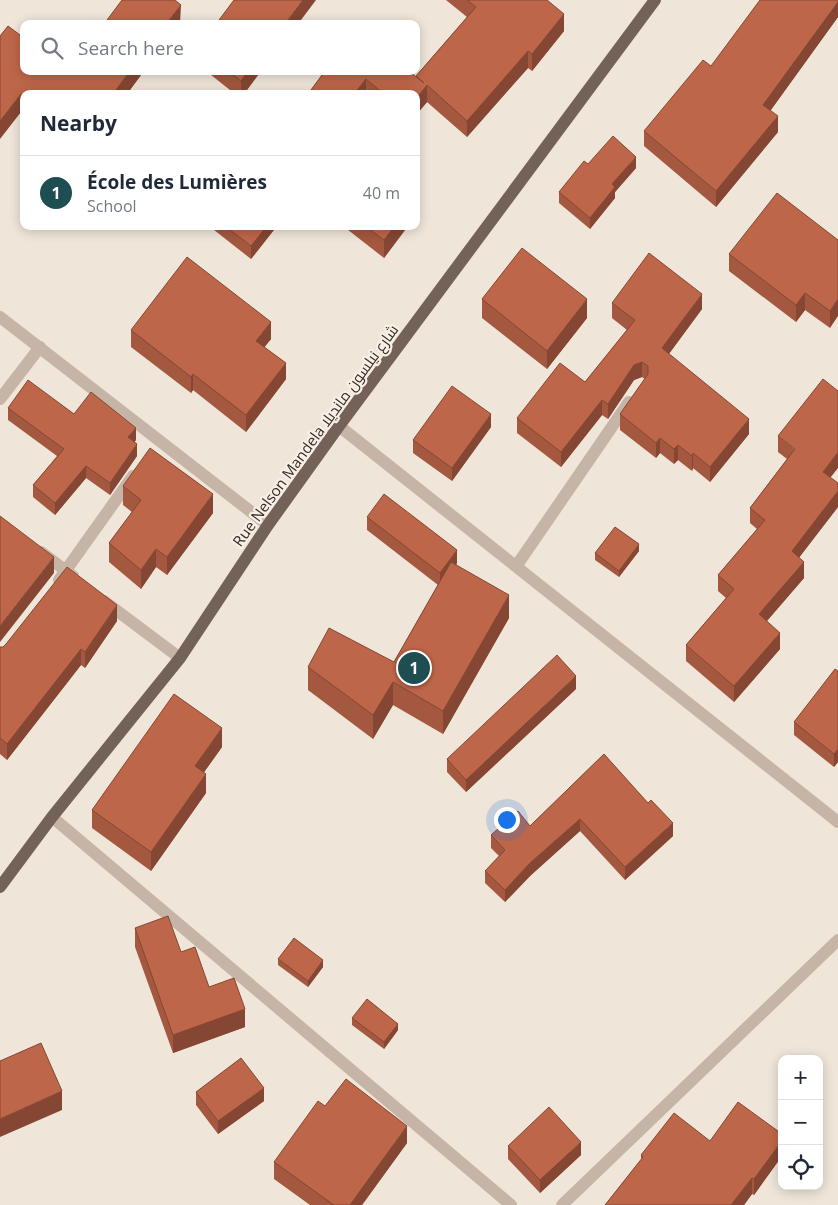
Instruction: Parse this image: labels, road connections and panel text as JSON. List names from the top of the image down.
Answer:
{
  "streets": {
    "main road": ["Rue Nelson Mandela شارع نيلسون مانديلا"]
  },
  "page": {
    "search": "Search here",
    "heading": "Nearby",
    "list": [
      {
        "mark": "1",
        "name": "École des Lumières",
        "note": "School",
        "value": "40 m"
      }
    ],
    "pins": "1",
    "map_buttons": ["+", "−"]
  }
}
